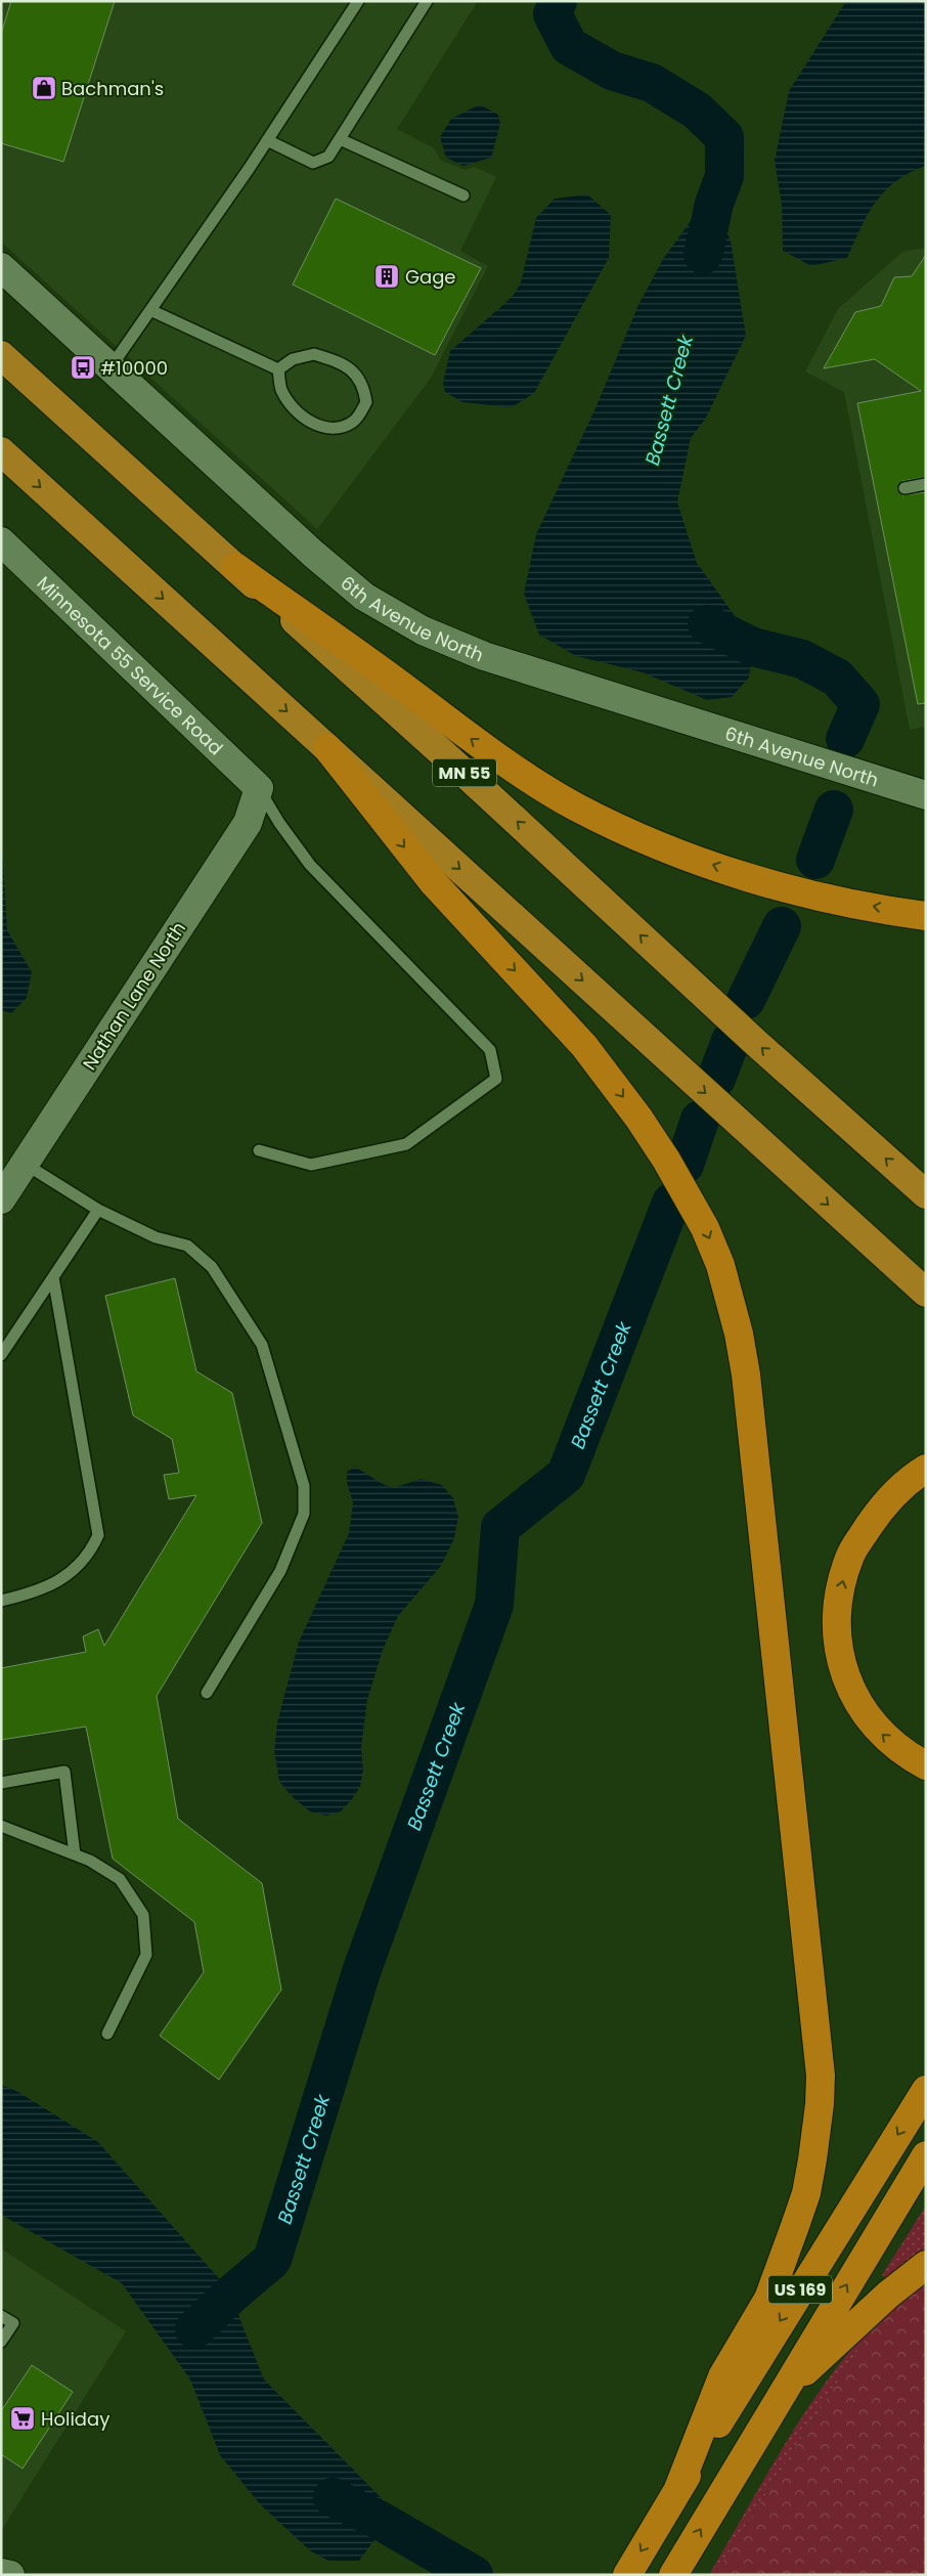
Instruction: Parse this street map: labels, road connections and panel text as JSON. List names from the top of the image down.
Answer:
{
  "streets": {
    "highway": ["MN 55", "US 169"],
    "street": ["6th Avenue North", "Minnesota 55 Service Road", "Nathan Lane North"]
  },
  "crossings": [
    ["Minnesota 55 Service Road", "Nathan Lane North"]
  ],
  "water": ["Bassett Creek"],
  "places": {
    "shop": ["Bachman's"],
    "building": ["Gage"],
    "bus stop": ["#10000"],
    "supermarket": ["Holiday"]
  }
}
